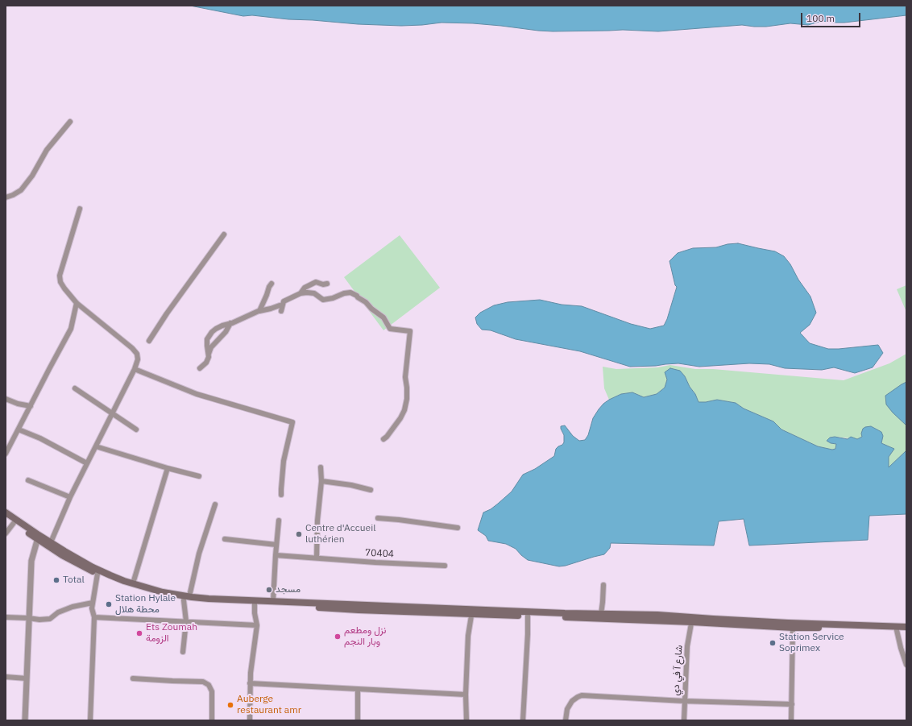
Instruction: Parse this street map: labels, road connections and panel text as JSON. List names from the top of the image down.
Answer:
{
  "streets": {
    "street": ["70404", "شارع آ في دي"]
  },
  "places": [
    "Centre d'Accueil luthérien",
    "Total",
    "مسجد",
    "Station Hylale محطة هلال",
    "Ets Zoumah الزومة",
    "نزل ومطعم وبار النجم",
    "Station Service Soprimex",
    "Auberge restaurant amr"
  ],
  "scale_bar": "100 m"
}
